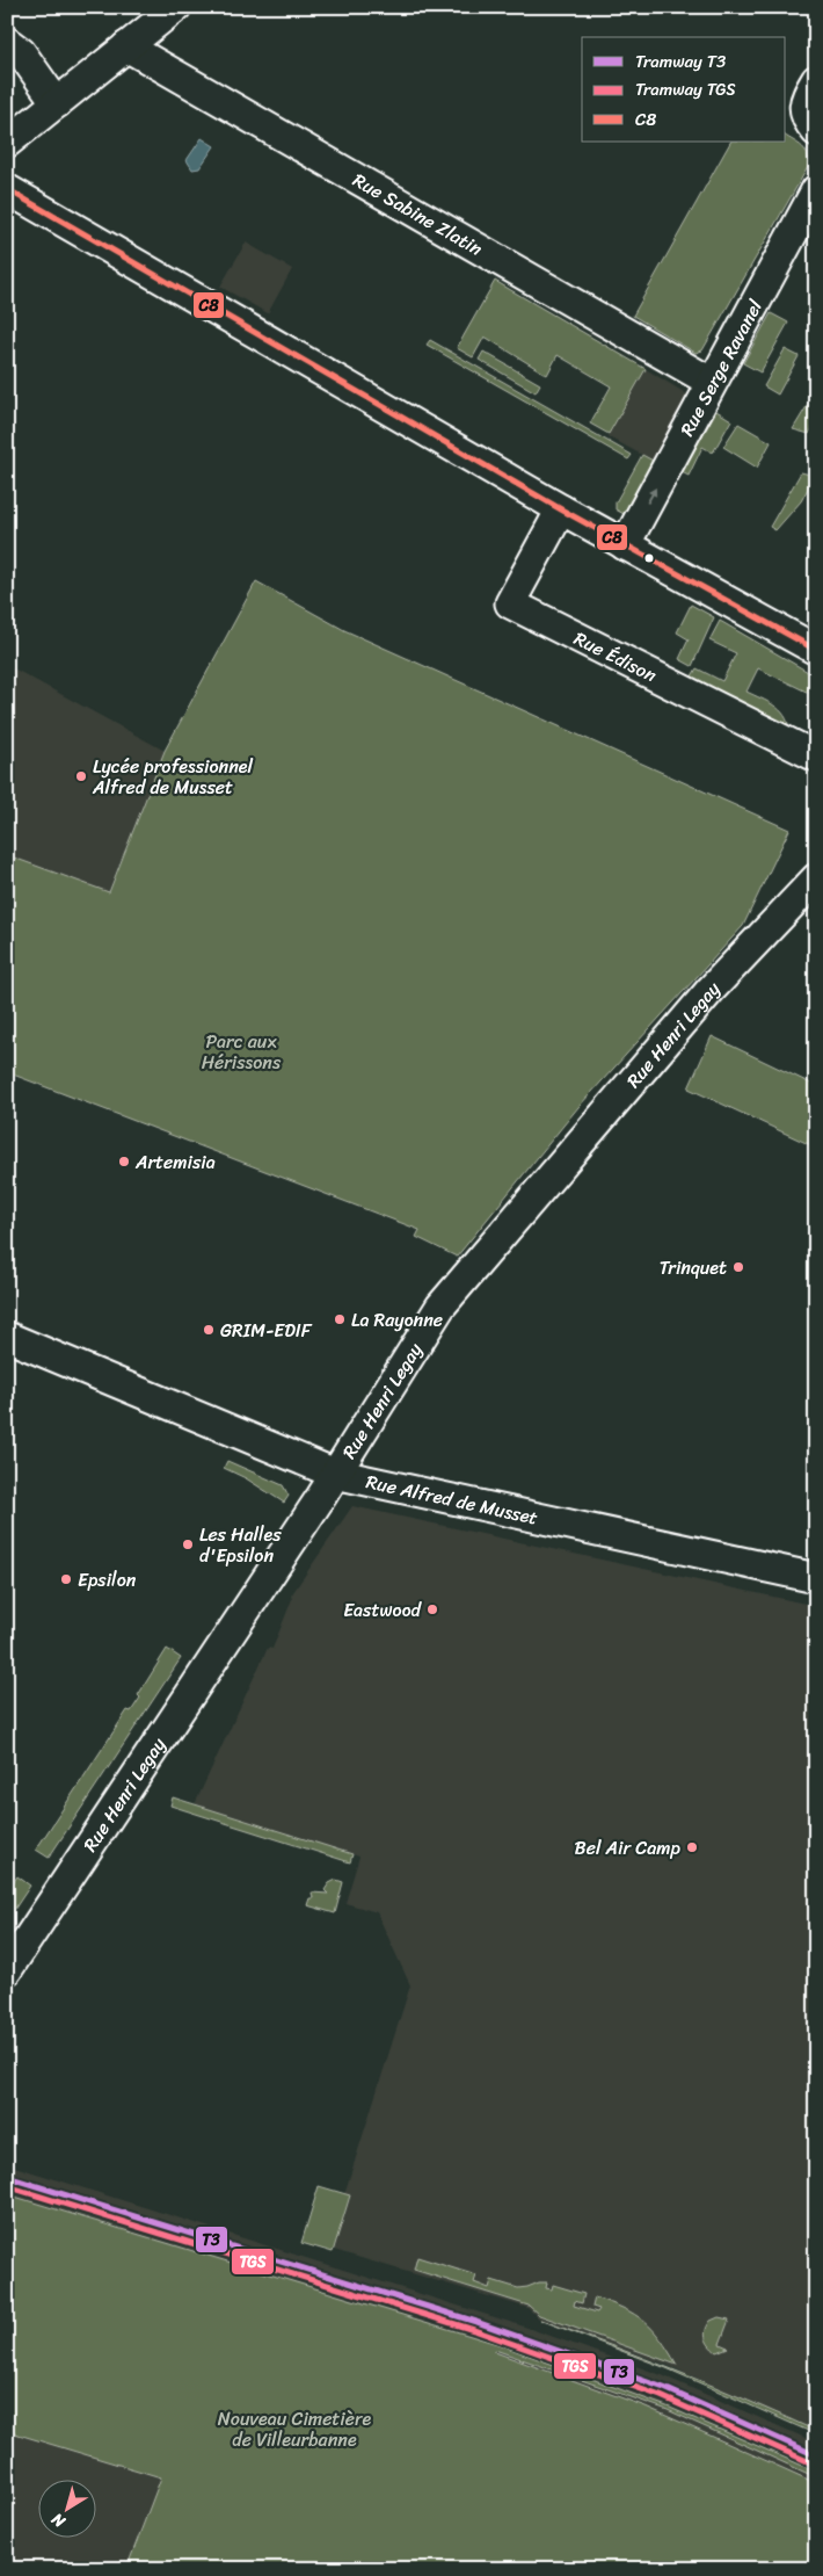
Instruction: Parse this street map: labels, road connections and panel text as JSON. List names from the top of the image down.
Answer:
{
  "streets": {
    "street": [
      "Rue Sabine Zlatin",
      "Rue Serge Ravanel",
      "Rue Édison",
      "Rue Henri Legay",
      "Rue Alfred de Musset"
    ]
  },
  "crossings": [
    ["Rue Sabine Zlatin", "Rue Serge Ravanel"],
    ["Rue Henri Legay", "Rue Alfred de Musset"]
  ],
  "one_way": ["Rue Serge Ravanel"],
  "parks": ["Parc aux Hérissons", "Nouveau Cimetière de Villeurbanne"],
  "places": [
    "Lycée professionnel Alfred de Musset",
    "Artemisia",
    "Trinquet",
    "La Rayonne",
    "GRIM-EDIF",
    "Les Halles d'Epsilon",
    "Epsilon",
    "Eastwood",
    "Bel Air Camp"
  ],
  "lines": ["transit line C8", "tram line T3", "tram line TGS"],
  "legend": ["Tramway T3", "Tramway TGS", "C8"],
  "north": "bottom left"
}
